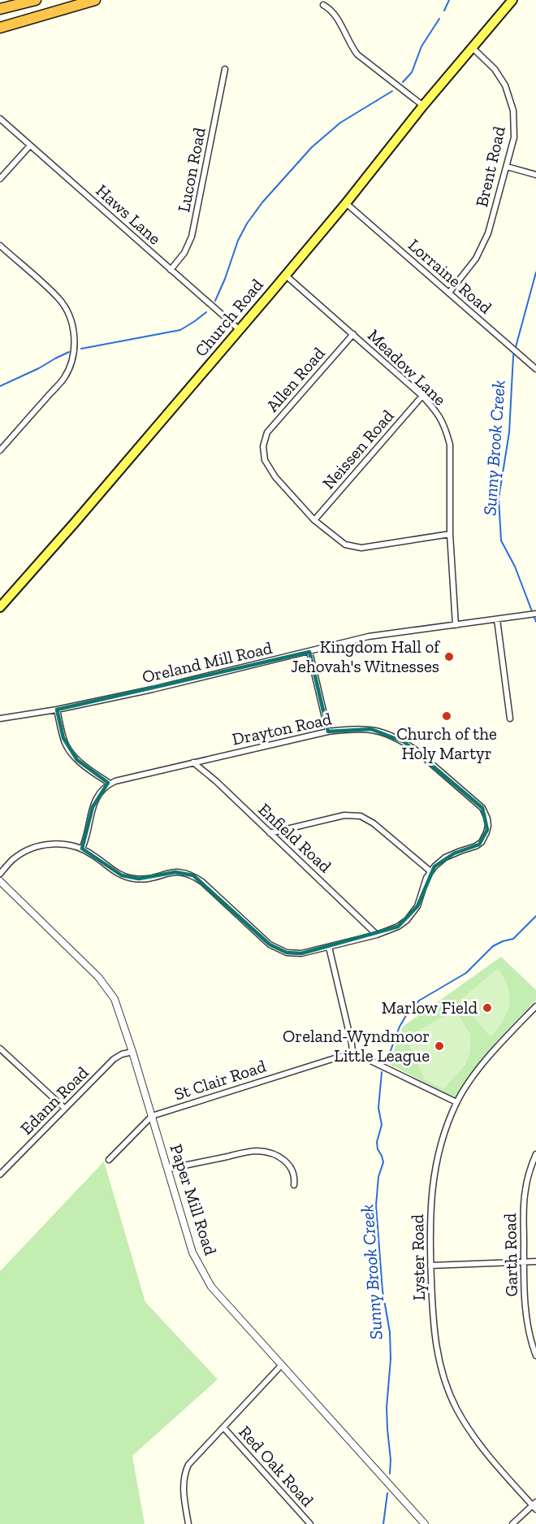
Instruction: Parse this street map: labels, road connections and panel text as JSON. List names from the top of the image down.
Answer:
{
  "streets": {
    "main road": ["Church Road"],
    "street": [
      "Brent Road",
      "Lucon Road",
      "Haws Lane",
      "Lorraine Road",
      "Meadow Lane",
      "Allen Road",
      "Neissen Road",
      "Oreland Mill Road",
      "Drayton Road",
      "Enfield Road",
      "St Clair Road",
      "Edann Road",
      "Paper Mill Road",
      "Garth Road",
      "Lyster Road",
      "Red Oak Road"
    ]
  },
  "crossings": [
    ["Brent Road", "Lorraine Road"],
    ["Brent Road", "Church Road"],
    ["Lucon Road", "Haws Lane"],
    ["Haws Lane", "Church Road"],
    ["Lorraine Road", "Church Road"],
    ["Church Road", "Meadow Lane"],
    ["Meadow Lane", "Allen Road"],
    ["Meadow Lane", "Neissen Road"],
    ["Meadow Lane", "Oreland Mill Road"],
    ["Allen Road", "Neissen Road"],
    ["Drayton Road", "Enfield Road"],
    ["St Clair Road", "Paper Mill Road"],
    ["Edann Road", "Paper Mill Road"]
  ],
  "water": ["Sunny Brook Creek"],
  "places": [
    "Kingdom Hall of Jehovah's Witnesses",
    "Church of the Holy Martyr",
    "Marlow Field",
    "Oreland-Wyndmoor Little League"
  ]
}
